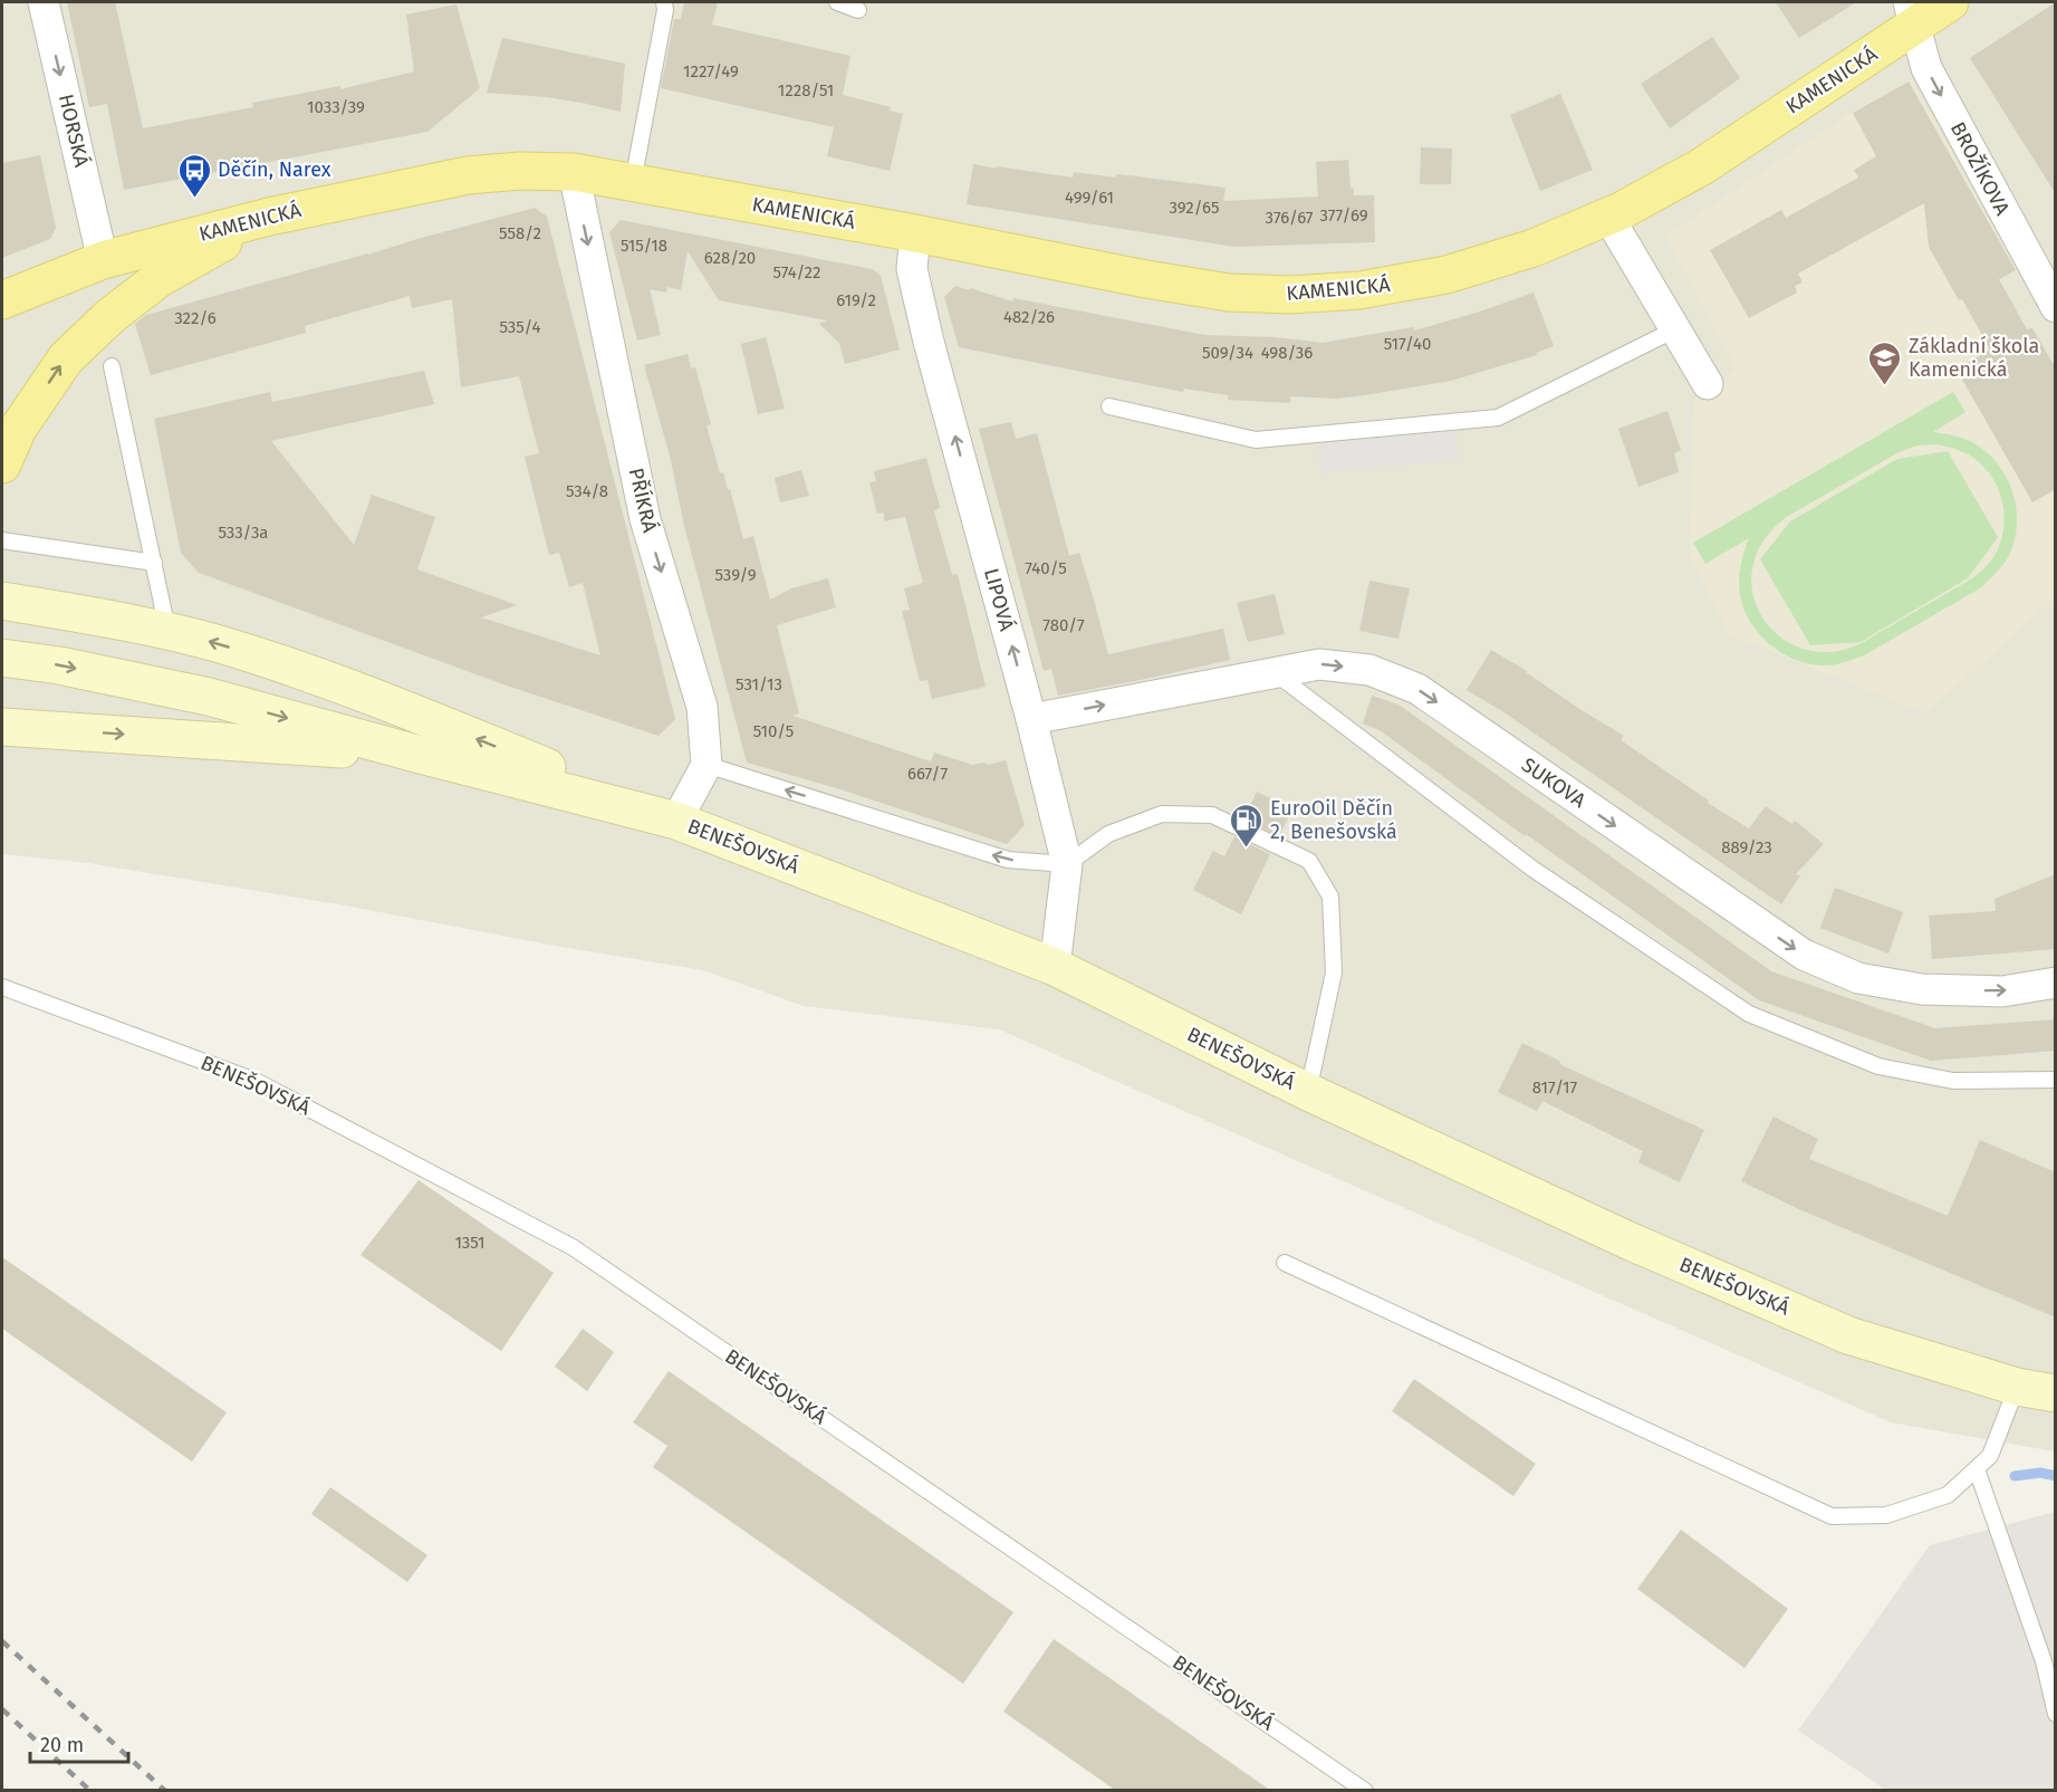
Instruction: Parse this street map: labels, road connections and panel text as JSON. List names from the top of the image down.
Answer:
{
  "streets": {
    "main road": ["KAMENICKÁ", "BENEŠOVSKÁ"],
    "street": [
      "HORSKÁ",
      "BROŽÍKOVA",
      "PŘÍKRÁ",
      "LIPOVÁ",
      "SUKOVA"
    ]
  },
  "crossings": [
    ["KAMENICKÁ", "HORSKÁ"],
    ["KAMENICKÁ", "BROŽÍKOVA"],
    ["KAMENICKÁ", "PŘÍKRÁ"],
    ["KAMENICKÁ", "LIPOVÁ"],
    ["LIPOVÁ", "SUKOVA"],
    ["LIPOVÁ", "BENEŠOVSKÁ"]
  ],
  "one_way": [
    "HORSKÁ",
    "BROŽÍKOVA",
    "PŘÍKRÁ",
    "LIPOVÁ",
    "SUKOVA"
  ],
  "places": {
    "bus stop": ["Děčín, Narex"],
    "school or university": ["Základní škola Kamenická"],
    "fuel station": ["EuroOil Děčín 2, Benešovská"]
  },
  "house_numbers": [
    "1227/49",
    "1228/51",
    "1033/39",
    "499/61",
    "392/65",
    "377/69",
    "376/67",
    "558/2",
    "515/18",
    "628/20",
    "574/22",
    "619/2",
    "482/26",
    "322/6",
    "535/4",
    "517/40",
    "509/34",
    "498/36",
    "534/8",
    "533/3a",
    "740/5",
    "539/9",
    "780/7",
    "531/13",
    "510/5",
    "667/7",
    "889/23",
    "817/17",
    "1351"
  ],
  "scale_bar": "20 m"
}
